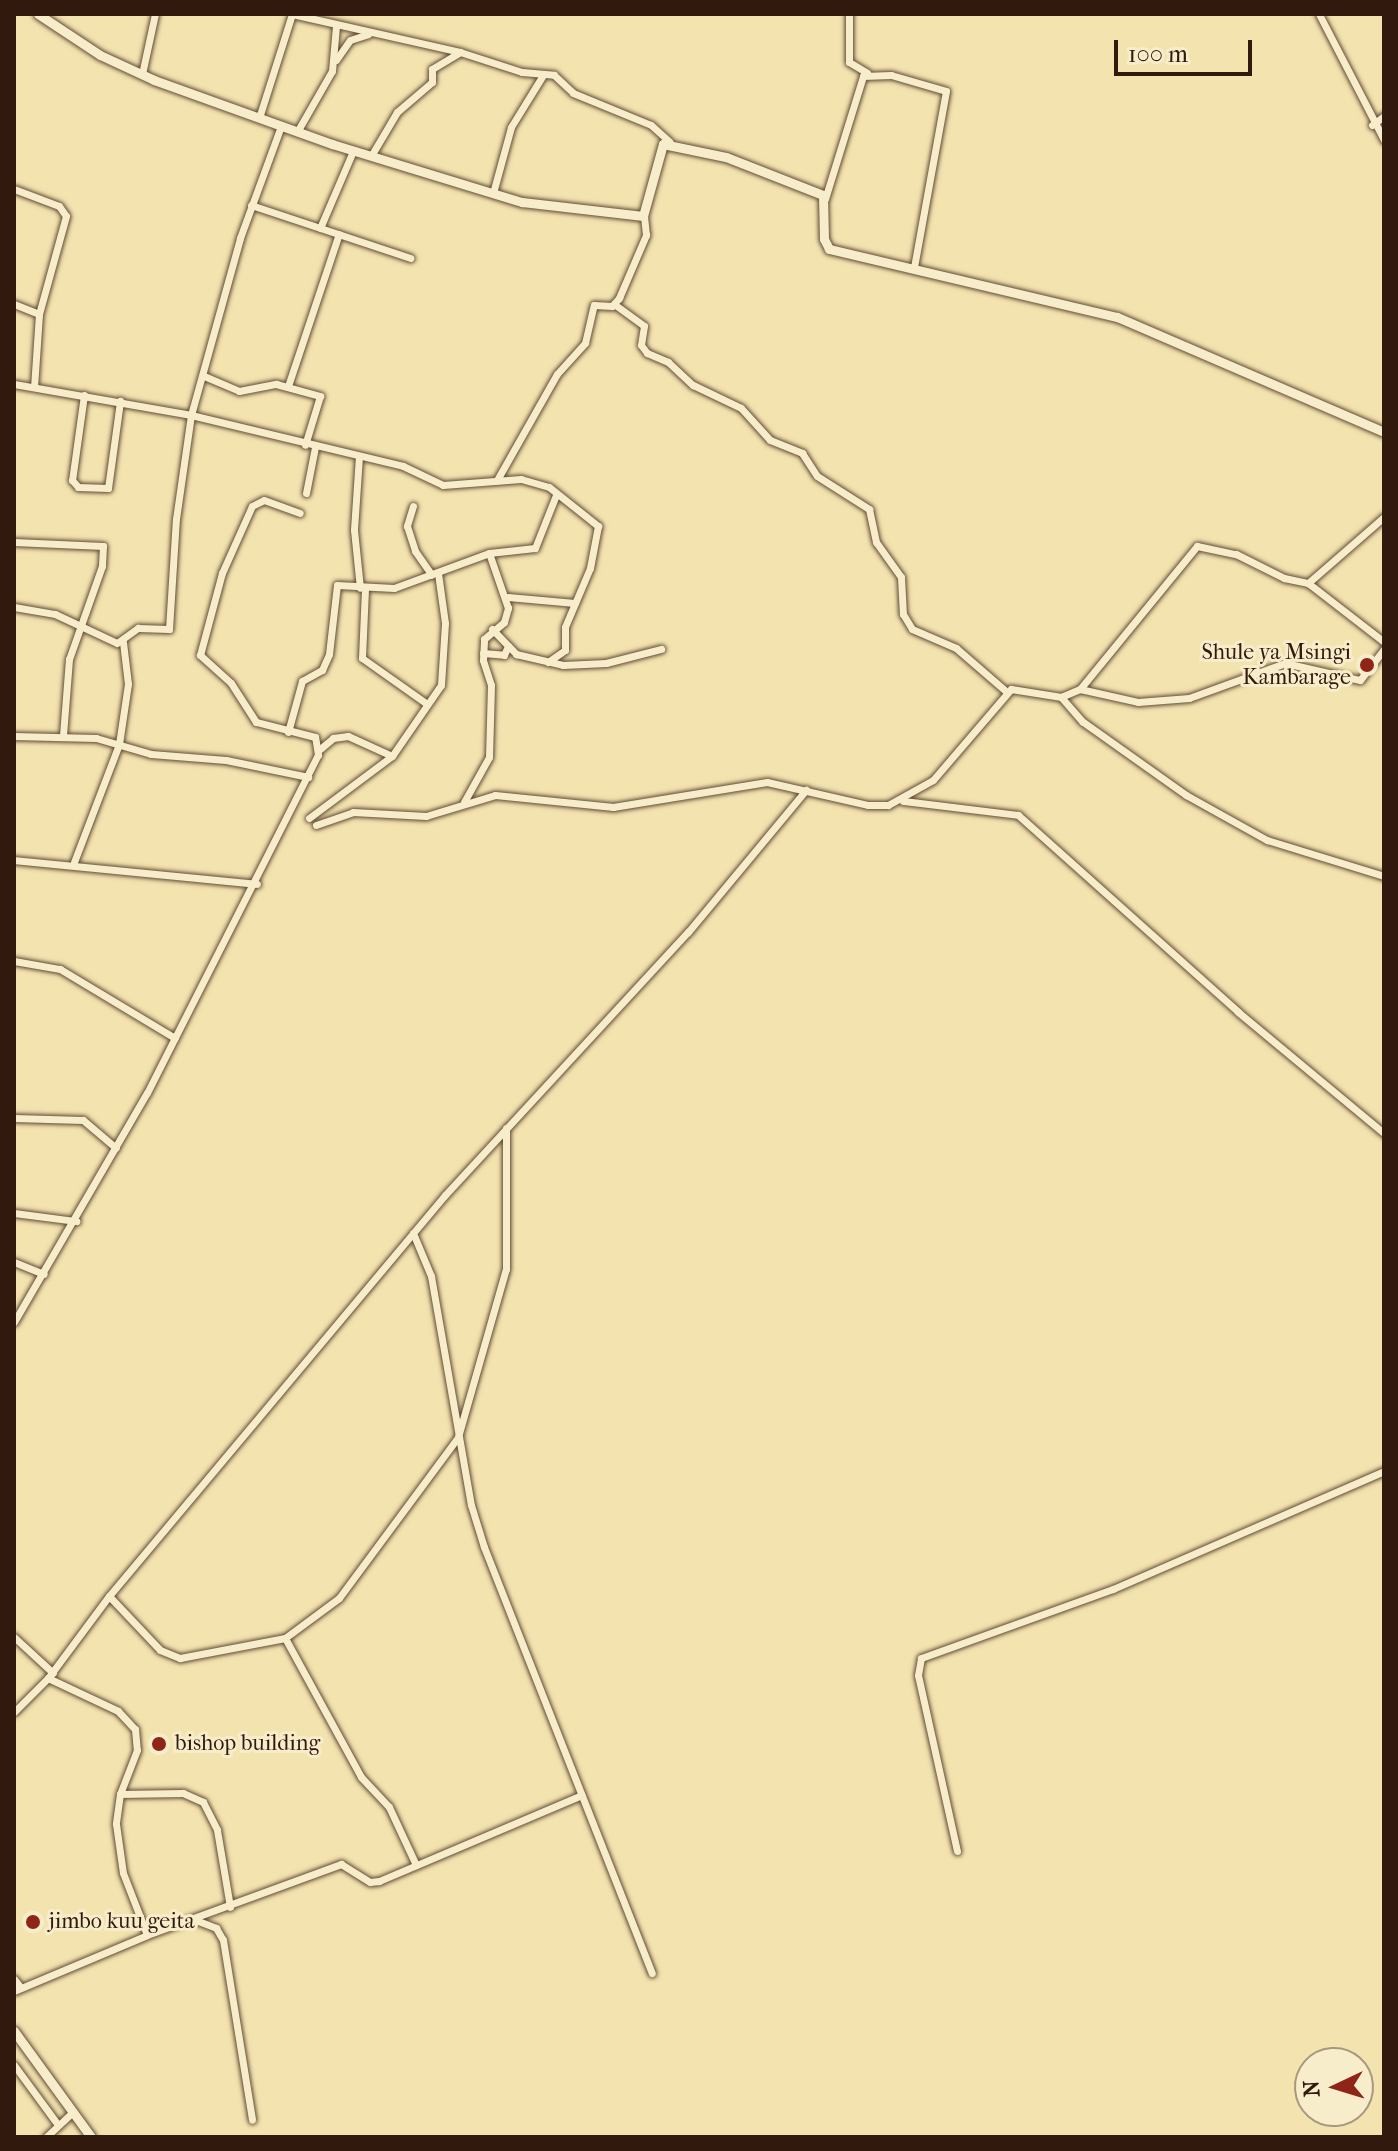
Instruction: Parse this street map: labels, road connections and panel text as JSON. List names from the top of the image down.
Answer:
{
  "places": ["Shule ya Msingi Kambarage", "bishop building", "jimbo kuu geita"],
  "scale_bar": "100 m",
  "north": "left"
}
